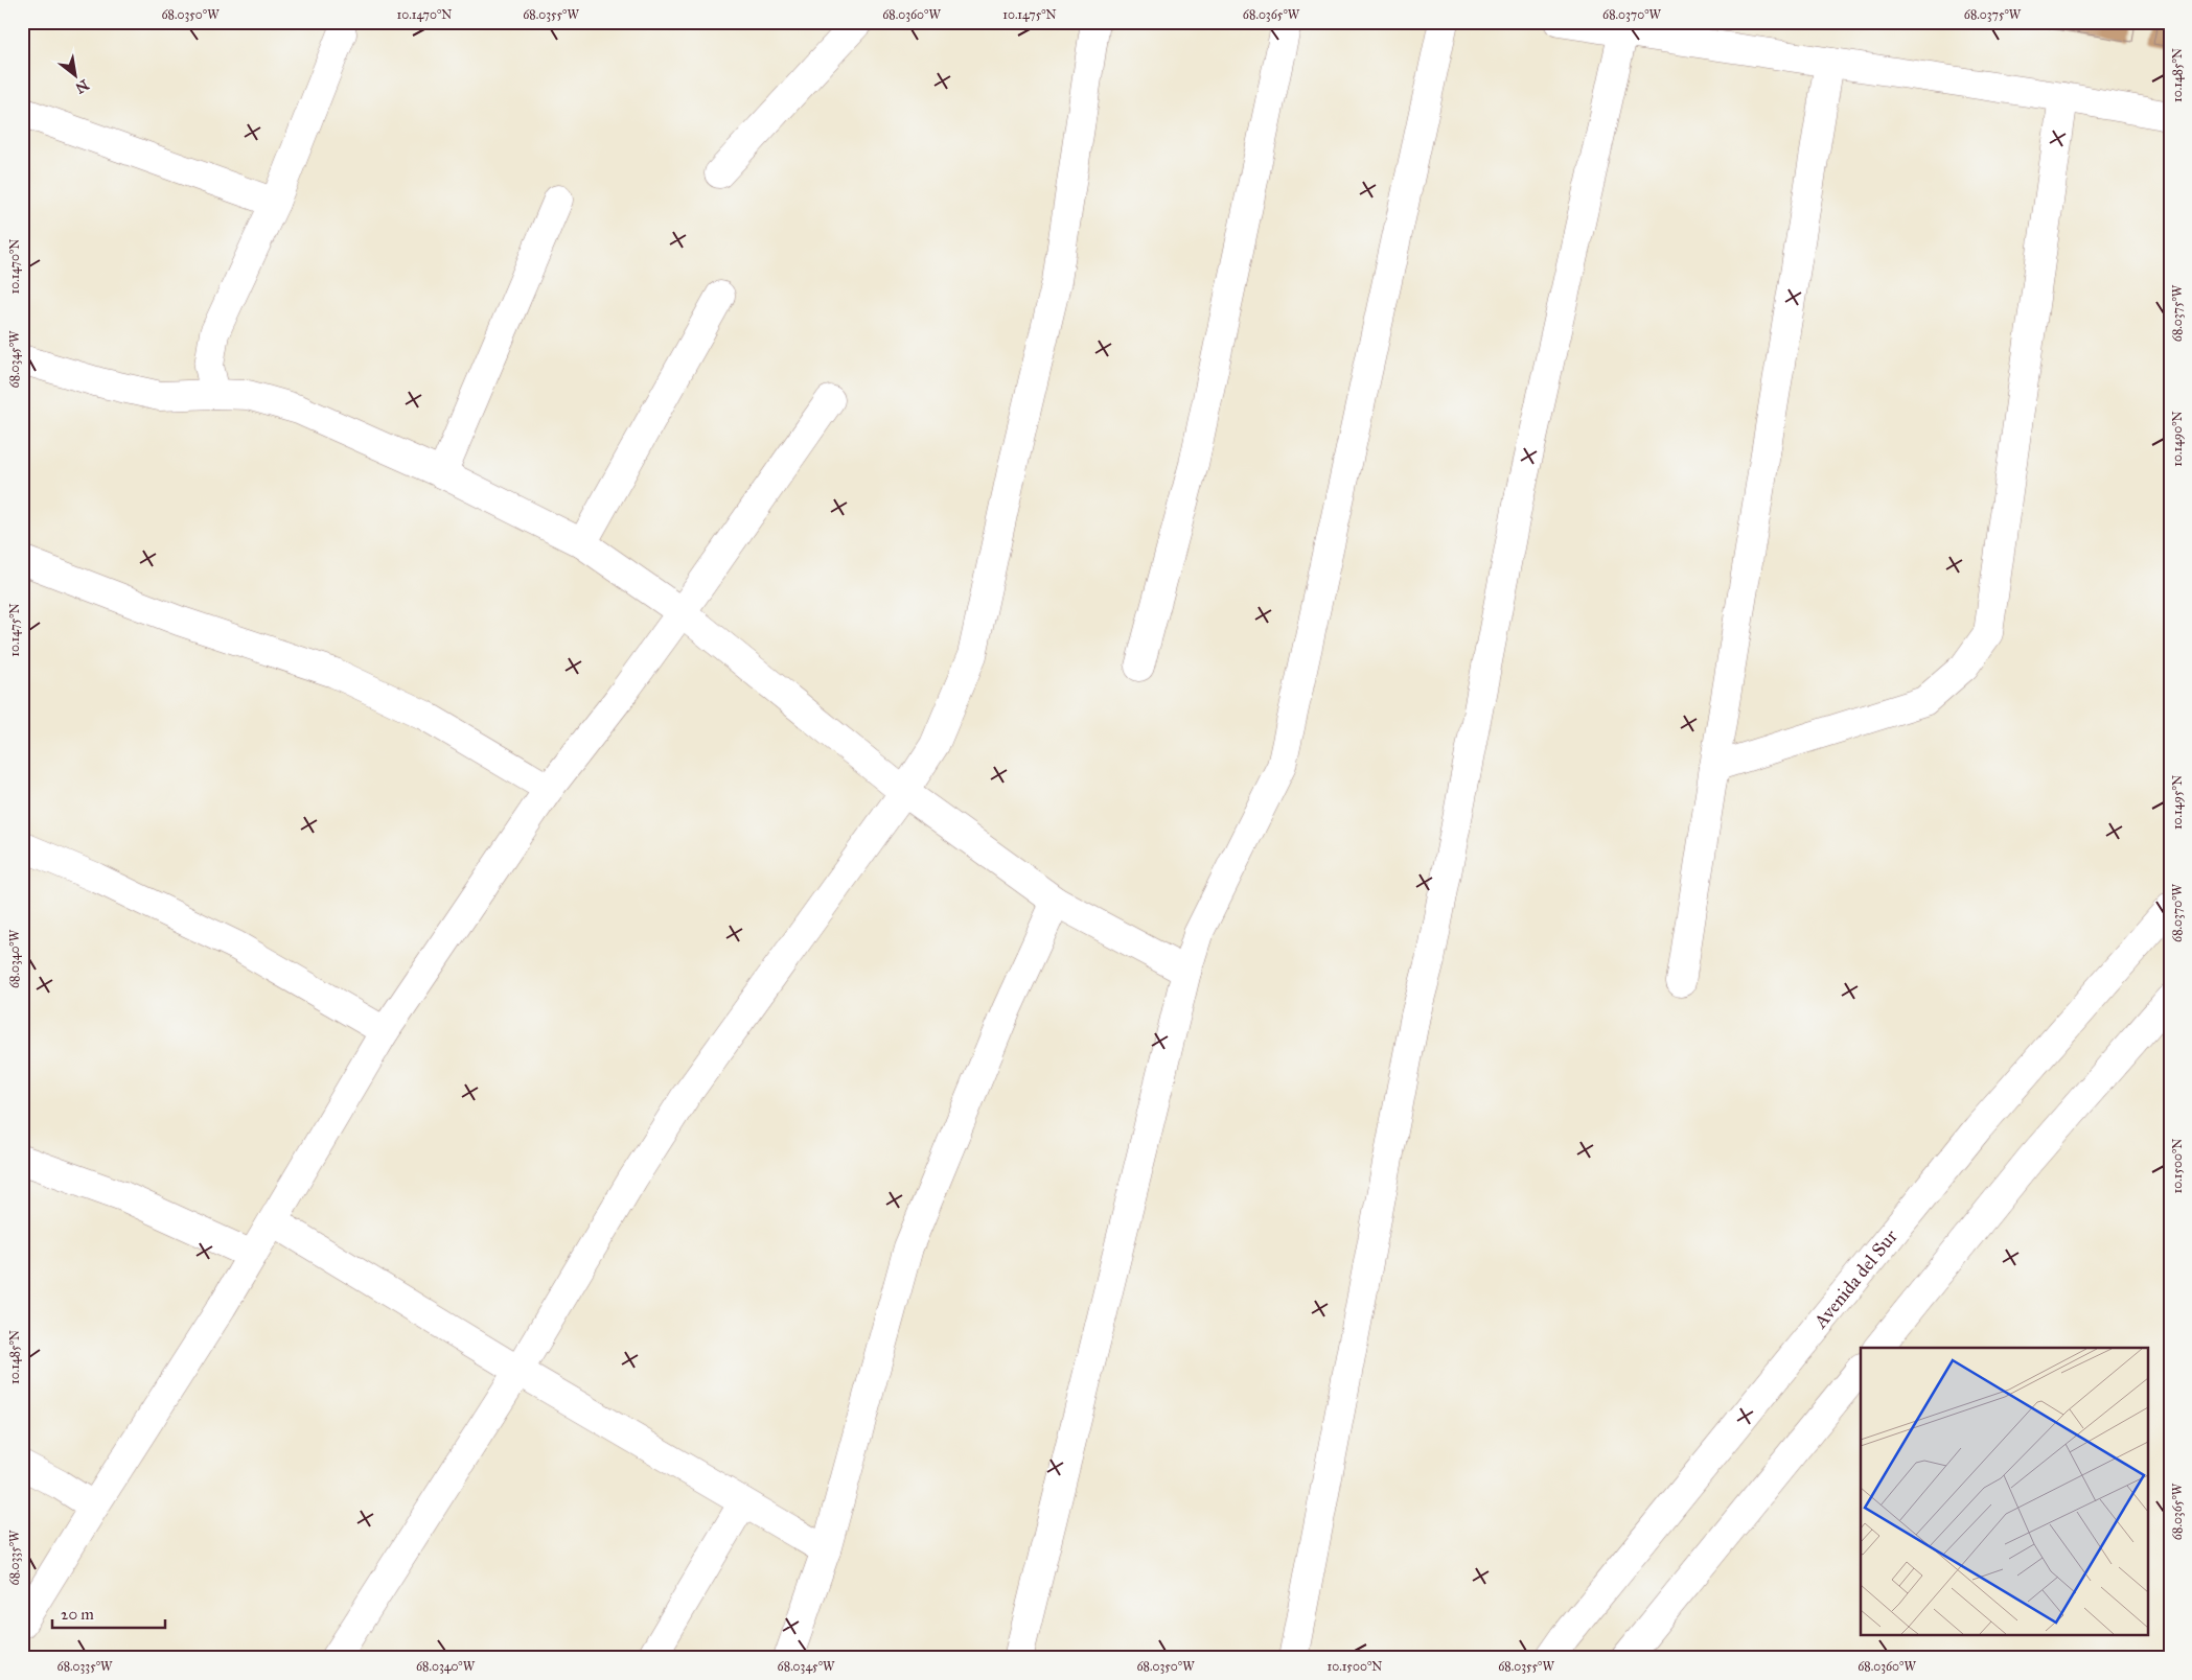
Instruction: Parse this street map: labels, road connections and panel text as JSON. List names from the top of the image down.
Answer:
{
  "streets": {
    "main road": ["Avenida del Sur"]
  },
  "scale_bar": "20 m",
  "north": "bottom right",
  "coordinates": [
    "68.0350°W",
    "10.1470°N",
    "68.0355°W",
    "68.0360°W",
    "10.1475°N",
    "68.0365°W",
    "68.0370°W",
    "68.0375°W",
    "10.1485°N",
    "68.0345°W",
    "10.1490°N",
    "10.1495°N",
    "68.0340°W",
    "10.1500°N",
    "68.0335°W"
  ]
}
